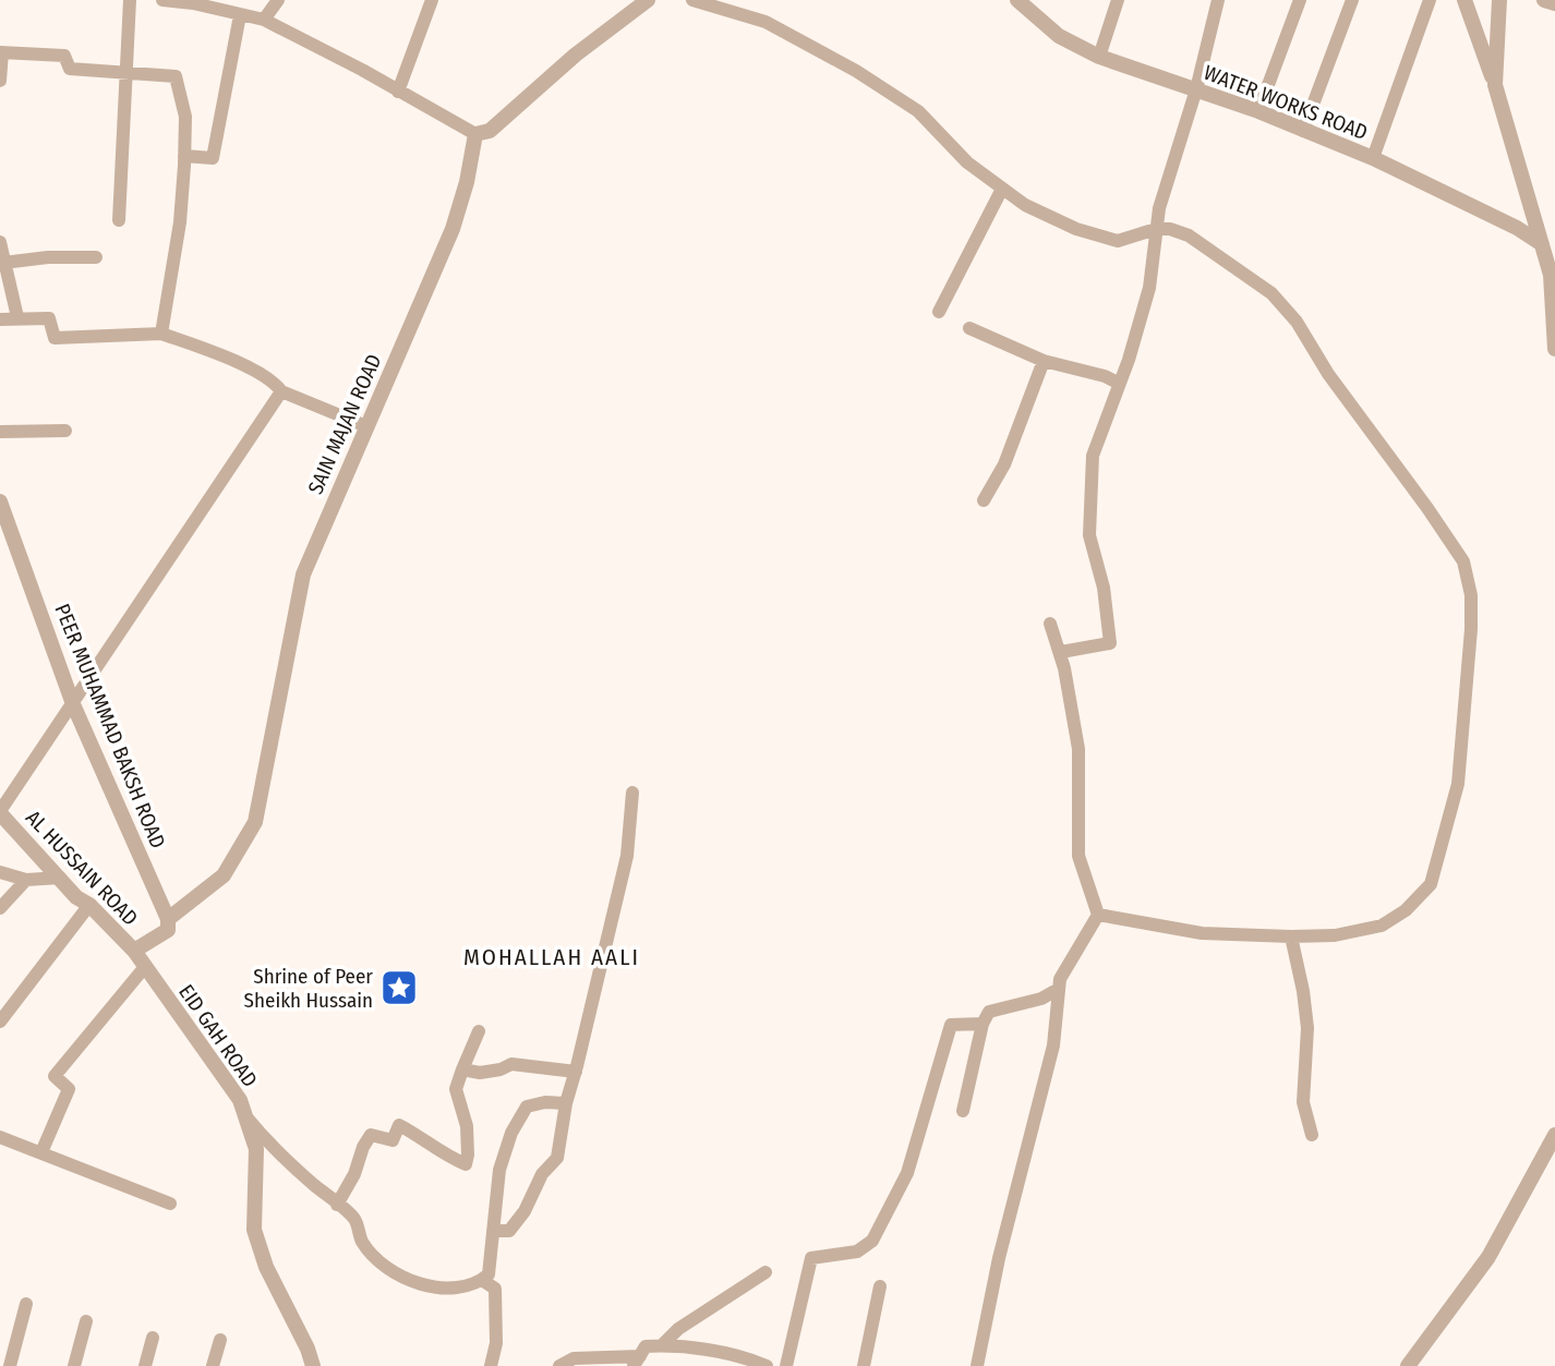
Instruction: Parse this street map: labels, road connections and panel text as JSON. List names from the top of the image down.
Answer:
{
  "streets": {
    "street": [
      "WATER WORKS ROAD",
      "SAIN MAJAN ROAD",
      "PEER MUHAMMAD BAKSH ROAD",
      "AL HUSSAIN ROAD",
      "EID GAH ROAD"
    ]
  },
  "crossings": [
    ["SAIN MAJAN ROAD", "PEER MUHAMMAD BAKSH ROAD"],
    ["AL HUSSAIN ROAD", "EID GAH ROAD"]
  ],
  "districts": ["MOHALLAH AALI"],
  "places": {
    "place": ["Shrine of Peer Sheikh Hussain"]
  }
}
